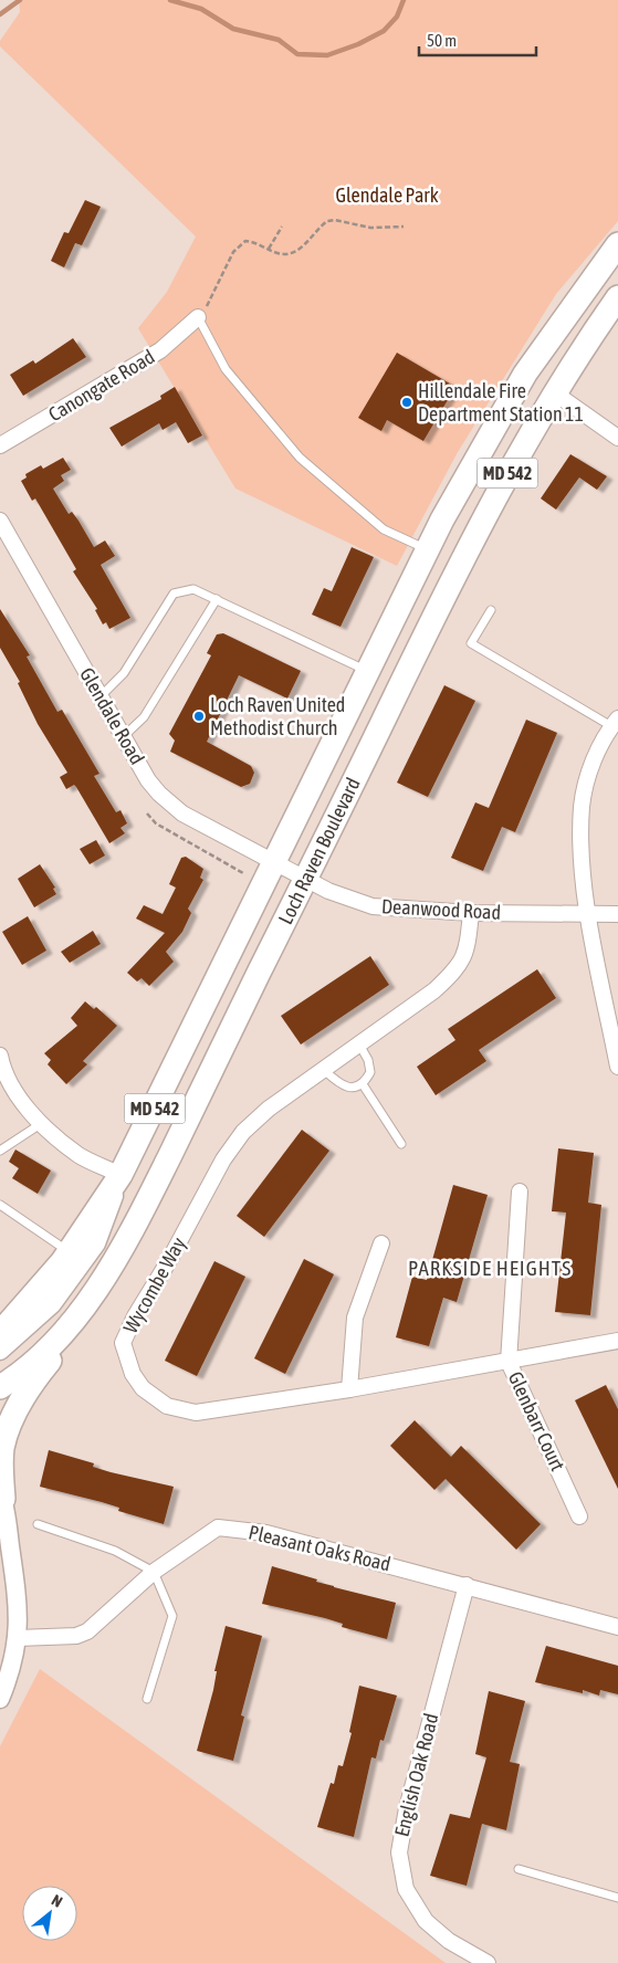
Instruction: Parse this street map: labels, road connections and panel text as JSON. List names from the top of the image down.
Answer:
{
  "streets": {
    "main road": ["MD 542", "Loch Raven Boulevard"],
    "street": [
      "Canongate Road",
      "Glendale Road",
      "Deanwood Road",
      "Wycombe Way",
      "Glenbarr Court",
      "Pleasant Oaks Road",
      "English Oak Road"
    ]
  },
  "crossings": [
    ["Glendale Road", "Loch Raven Boulevard"],
    ["Glendale Road", "Deanwood Road"],
    ["Loch Raven Boulevard", "Deanwood Road"],
    ["Deanwood Road", "Wycombe Way"],
    ["Wycombe Way", "Glenbarr Court"],
    ["Pleasant Oaks Road", "English Oak Road"]
  ],
  "districts": ["PARKSIDE HEIGHTS"],
  "parks": ["Glendale Park"],
  "places": ["Hillendale Fire Department Station 11", "Loch Raven United Methodist Church"],
  "scale_bar": "50 m",
  "north": "top right"
}
